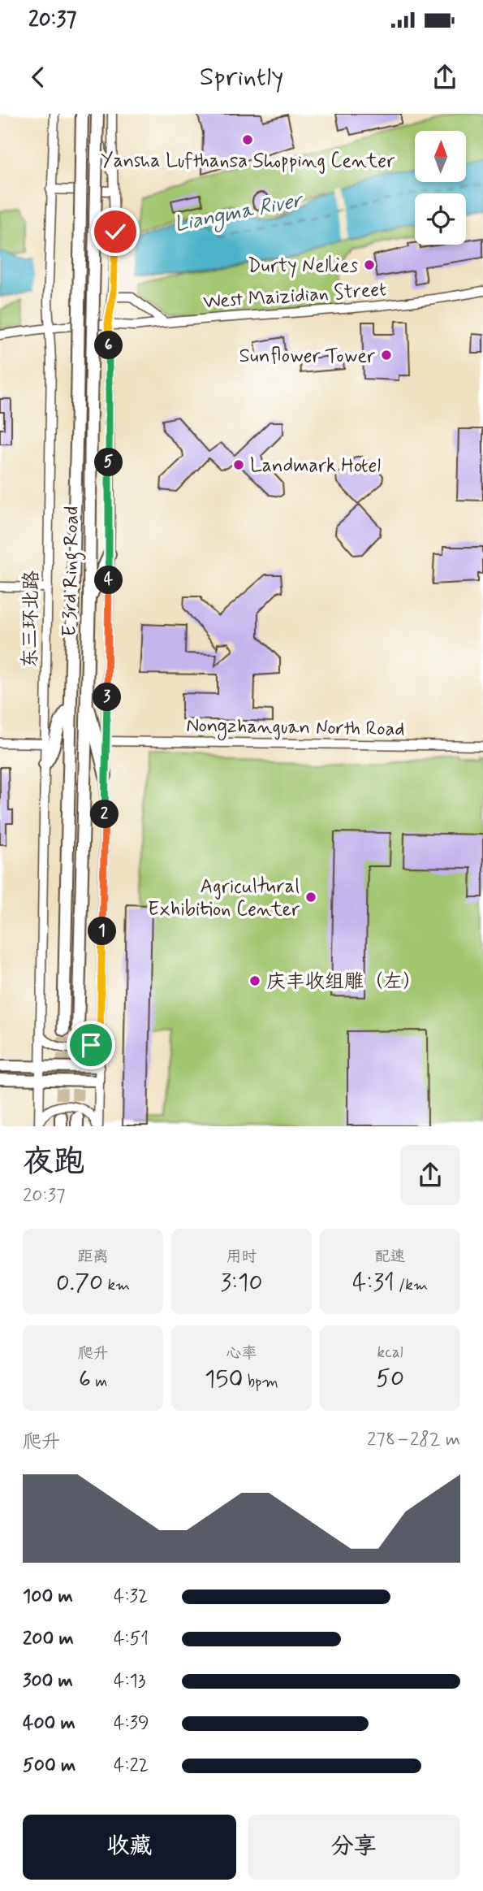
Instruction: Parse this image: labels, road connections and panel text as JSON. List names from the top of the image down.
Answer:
{
  "streets": {
    "highway": ["E 3rd Ring Road"],
    "street": ["West Maizidian Street", "东三环北路", "Nongzhanguan North Road"]
  },
  "crossings": [
    ["West Maizidian Street", "东三环北路"]
  ],
  "water": ["Liangma River"],
  "places": [
    "Yansha Lufthansa Shopping Center",
    "Durty Nellies",
    "Sunflower Tower",
    "Landmark Hotel",
    "Agricultural Exhibition Center",
    "庆丰收组雕（左）"
  ],
  "north": "top",
  "page": {
    "status": "20:37",
    "header": "Sprintly",
    "pins": [
      "6",
      "5",
      "4",
      "3",
      "2",
      "1"
    ],
    "heading": ["夜跑", "20:37"],
    "stats": [
      ["距离", "0.70 km"],
      ["用时", "3:10"],
      ["配速", "4:31 /km"],
      ["爬升", "6 m"],
      ["心率", "150 bpm"],
      ["kcal", "50"]
    ],
    "chart": ["爬升", "278–282 m"],
    "list": [
      {
        "name": "100 m",
        "note": "4:32"
      },
      {
        "name": "200 m",
        "note": "4:51"
      },
      {
        "name": "300 m",
        "note": "4:13"
      },
      {
        "name": "400 m",
        "note": "4:39"
      },
      {
        "name": "500 m",
        "note": "4:22"
      }
    ],
    "buttons": ["收藏", "分享"]
  }
}
